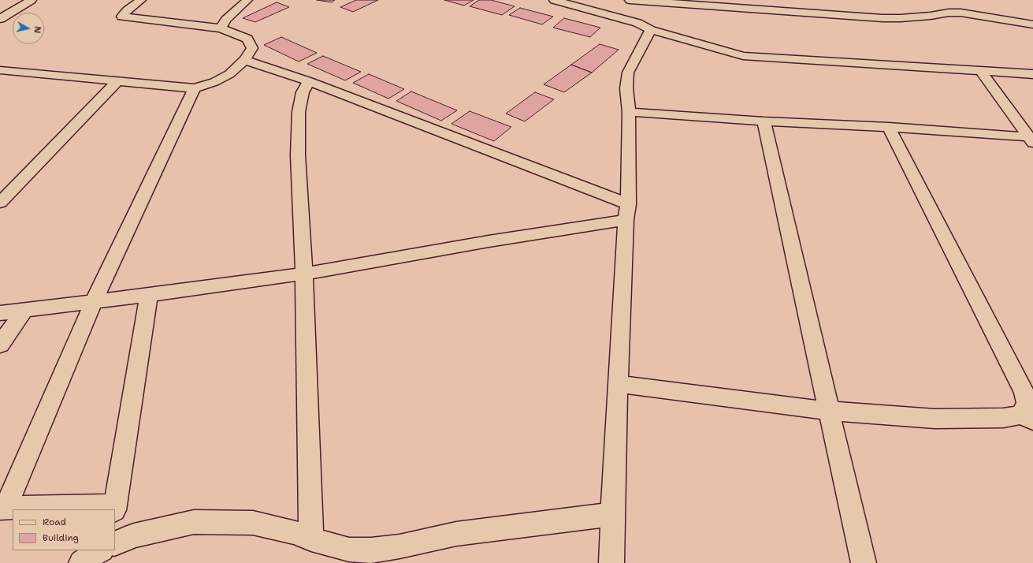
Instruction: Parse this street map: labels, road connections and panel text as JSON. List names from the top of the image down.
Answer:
{
  "legend": ["Road", "Building"],
  "north": "right"
}
